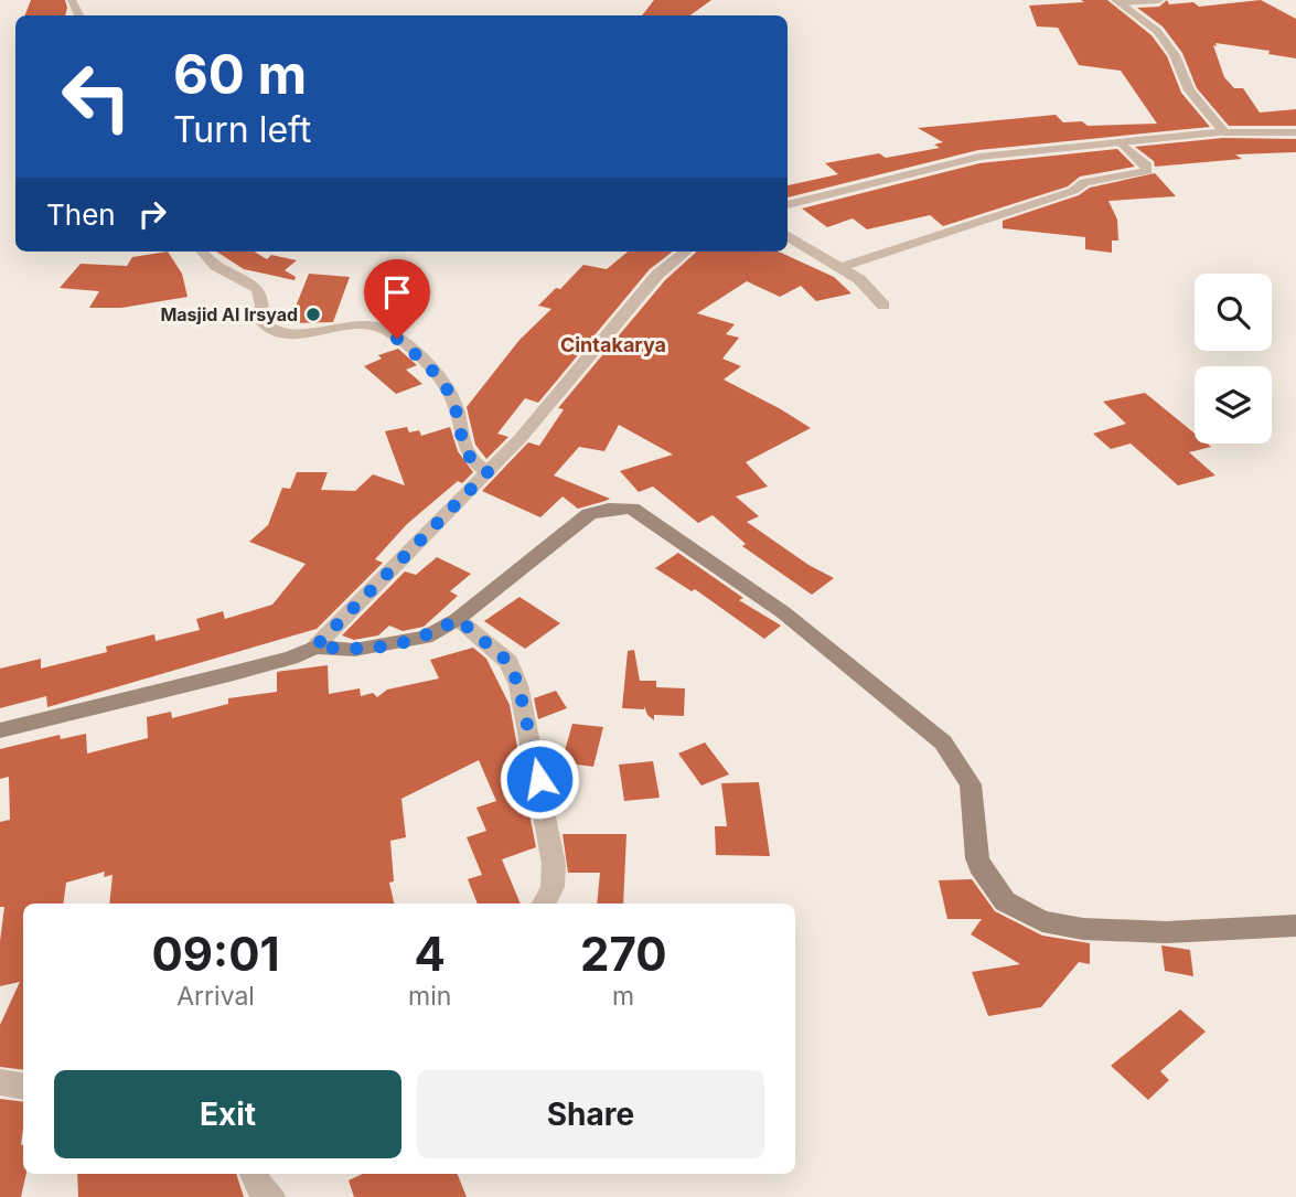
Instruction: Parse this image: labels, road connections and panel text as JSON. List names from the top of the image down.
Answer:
{
  "districts": ["Cintakarya"],
  "places": ["Masjid Al Irsyad"],
  "page": {
    "turn": ["60 m", "Turn left"],
    "then": "Then",
    "eta": [
      "09:01",
      "Arrival",
      "4",
      "min",
      "270",
      "m"
    ],
    "buttons": ["Exit", "Share"]
  }
}
